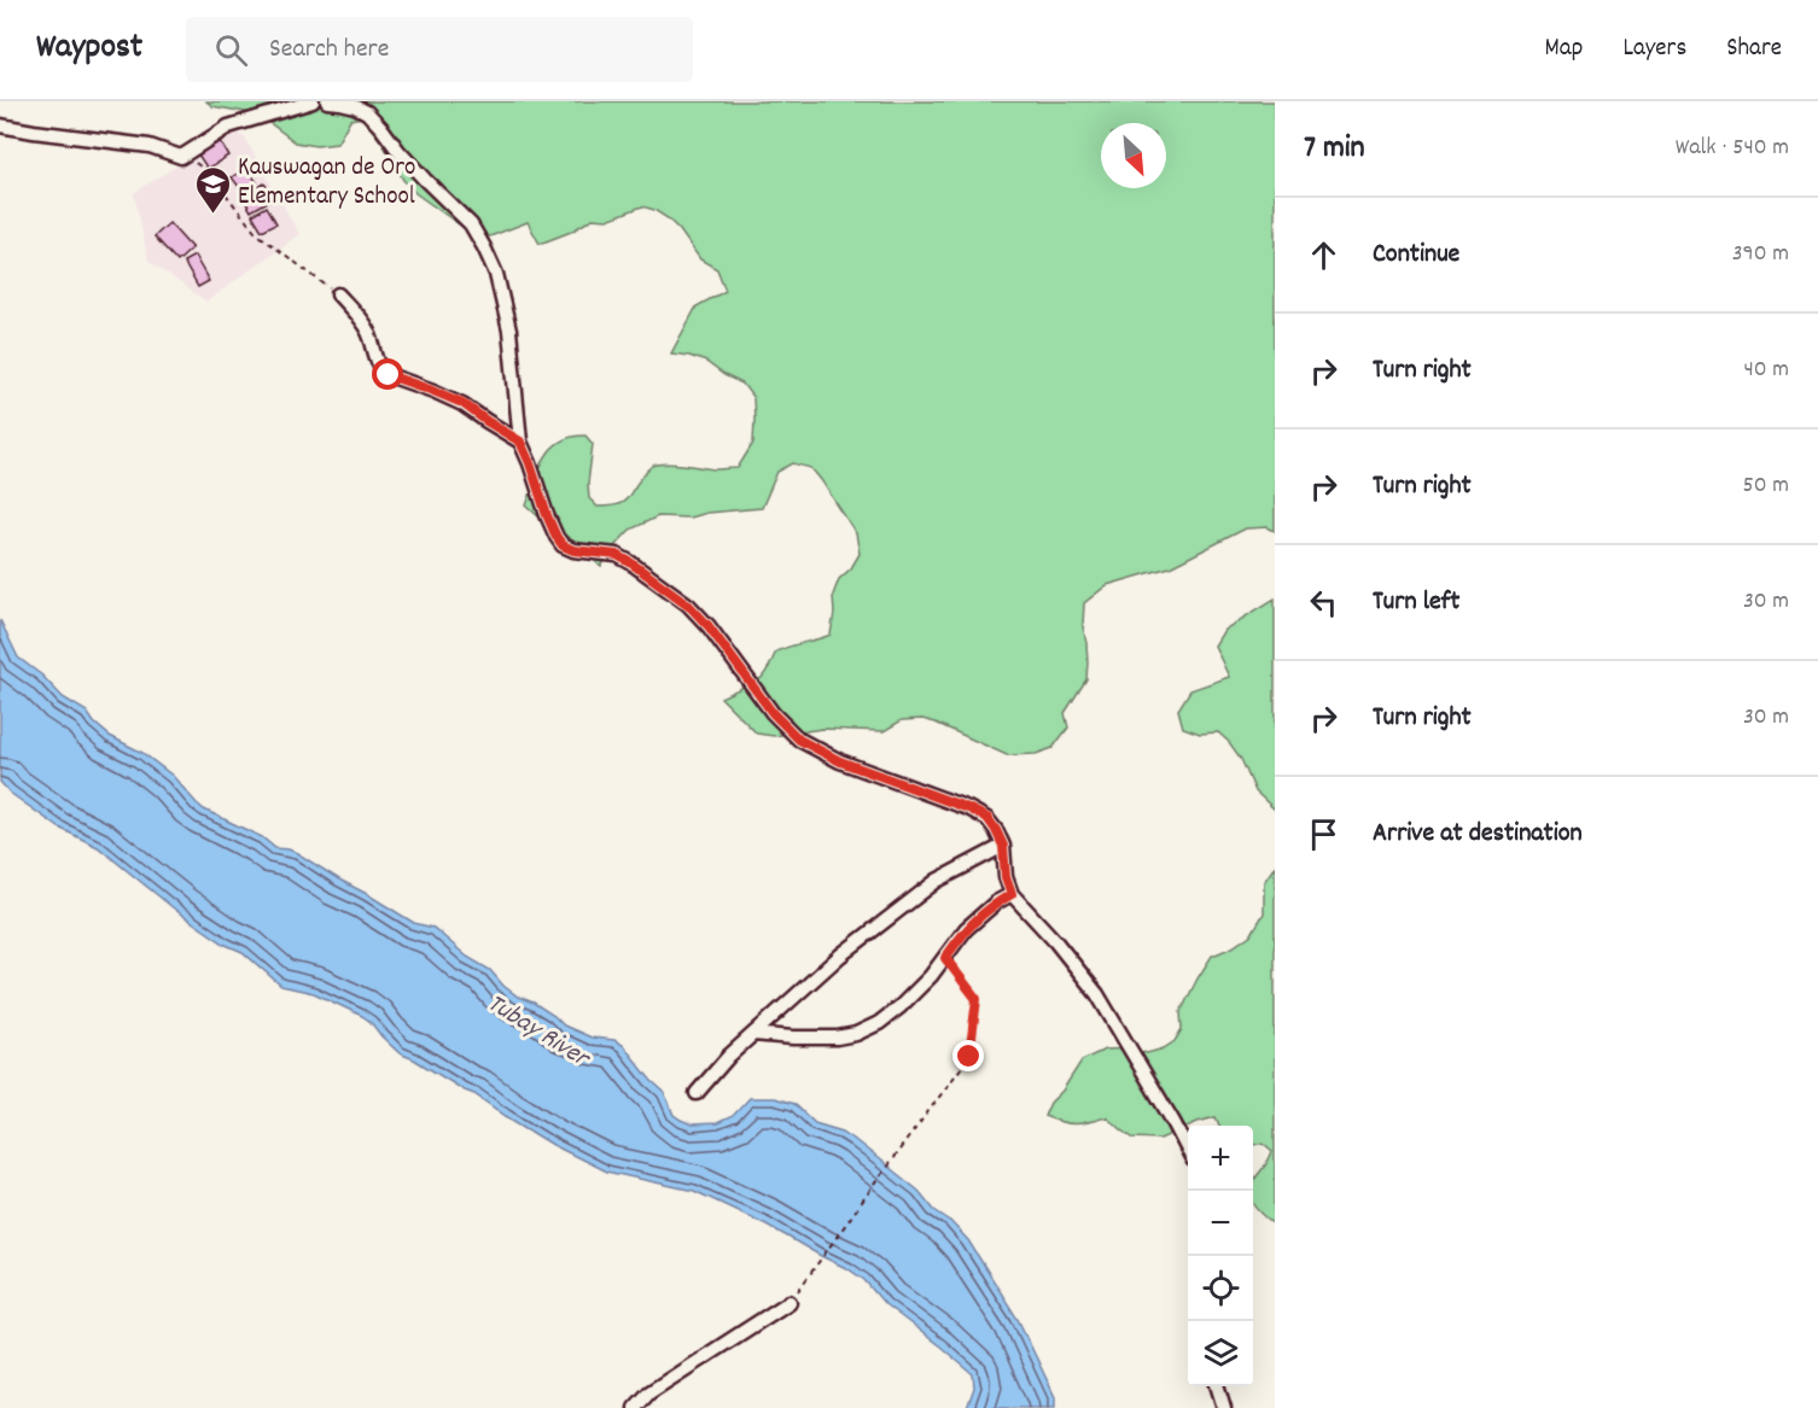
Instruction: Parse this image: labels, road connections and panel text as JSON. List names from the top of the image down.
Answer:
{
  "water": ["Tubay River"],
  "places": {
    "school or university": ["Kauswagan de Oro Elementary School"]
  },
  "north": "bottom right",
  "page": {
    "header": "Waypost",
    "search": "Search here",
    "nav": ["Map", "Layers", "Share"],
    "heading": ["7 min", "Walk · 540 m"],
    "list": [
      ["Continue", "390 m"],
      ["Turn right", "40 m"],
      ["Turn right", "50 m"],
      ["Turn left", "30 m"],
      ["Turn right", "30 m"],
      "Arrive at destination"
    ],
    "map_buttons": ["+", "−"]
  }
}
